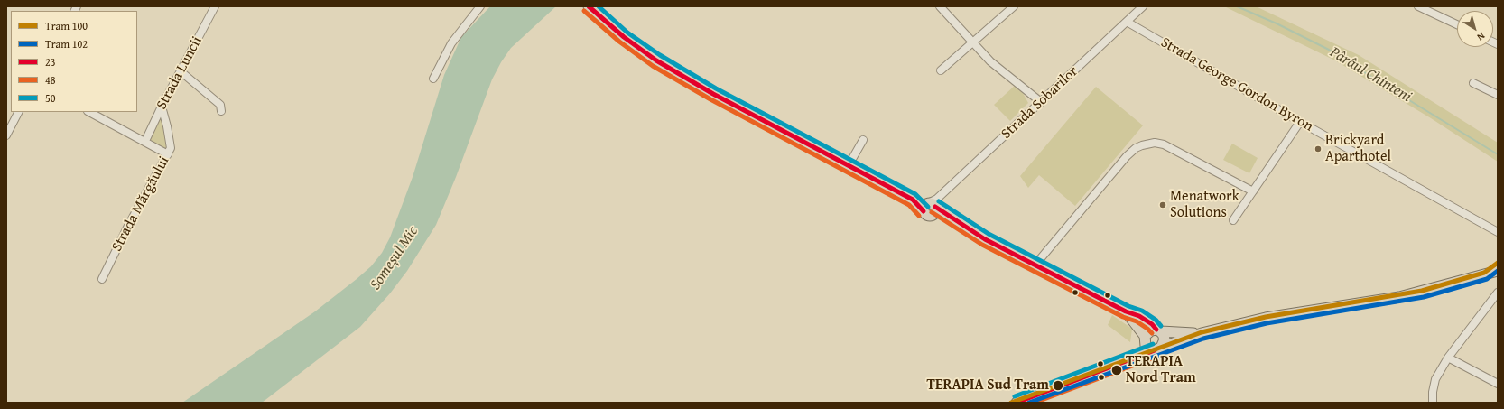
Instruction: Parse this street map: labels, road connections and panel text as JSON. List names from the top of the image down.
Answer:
{
  "streets": {
    "street": [
      "Strada Luncii",
      "Strada George Gordon Byron",
      "Strada Sobarilor",
      "Strada Mărgăului"
    ]
  },
  "crossings": [
    ["Strada Luncii", "Strada Mărgăului"],
    ["Strada George Gordon Byron", "Strada Sobarilor"]
  ],
  "water": ["Pârâul Chinteni", "Someșul Mic"],
  "places": [
    "Brickyard Aparthotel",
    "Menatwork Solutions",
    "TERAPIA Nord Tram",
    "TERAPIA Sud Tram"
  ],
  "lines": [
    "transit line 23",
    "transit line 50",
    "transit line 48",
    "tram line 100",
    "tram line 102"
  ],
  "legend": [
    "Tram 100",
    "Tram 102",
    "23",
    "48",
    "50"
  ],
  "north": "bottom right"
}
